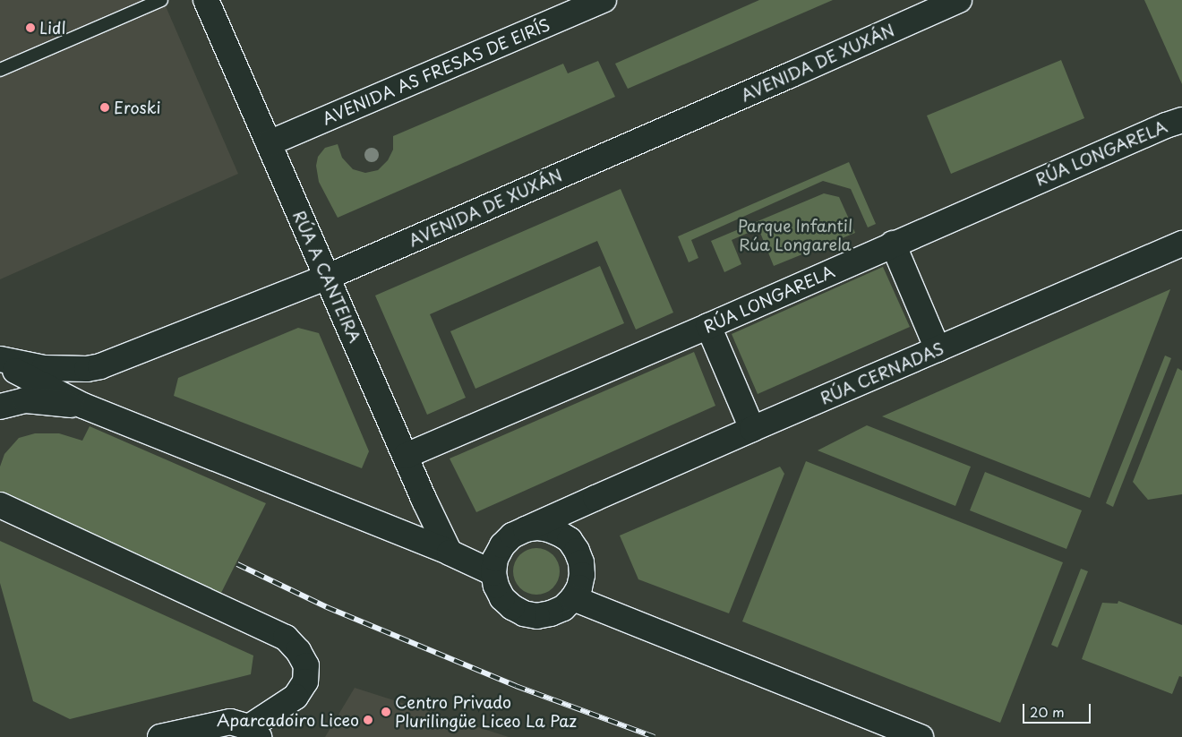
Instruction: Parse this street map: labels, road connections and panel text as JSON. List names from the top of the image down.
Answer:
{
  "streets": {
    "street": [
      "AVENIDA DE XUXÁN",
      "AVENIDA AS FRESAS DE EIRÍS",
      "RÚA LONGARELA",
      "RÚA A CANTEIRA",
      "RÚA CERNADAS"
    ]
  },
  "crossings": [
    ["AVENIDA DE XUXÁN", "RÚA A CANTEIRA"],
    ["AVENIDA AS FRESAS DE EIRÍS", "RÚA A CANTEIRA"],
    ["RÚA LONGARELA", "RÚA A CANTEIRA"]
  ],
  "parks": ["Parque Infantil Rúa Longarela"],
  "places": [
    "Lidl",
    "Eroski",
    "Centro Privado Plurilingüe Liceo La Paz",
    "Aparcadoiro Liceo"
  ],
  "scale_bar": "20 m"
}
